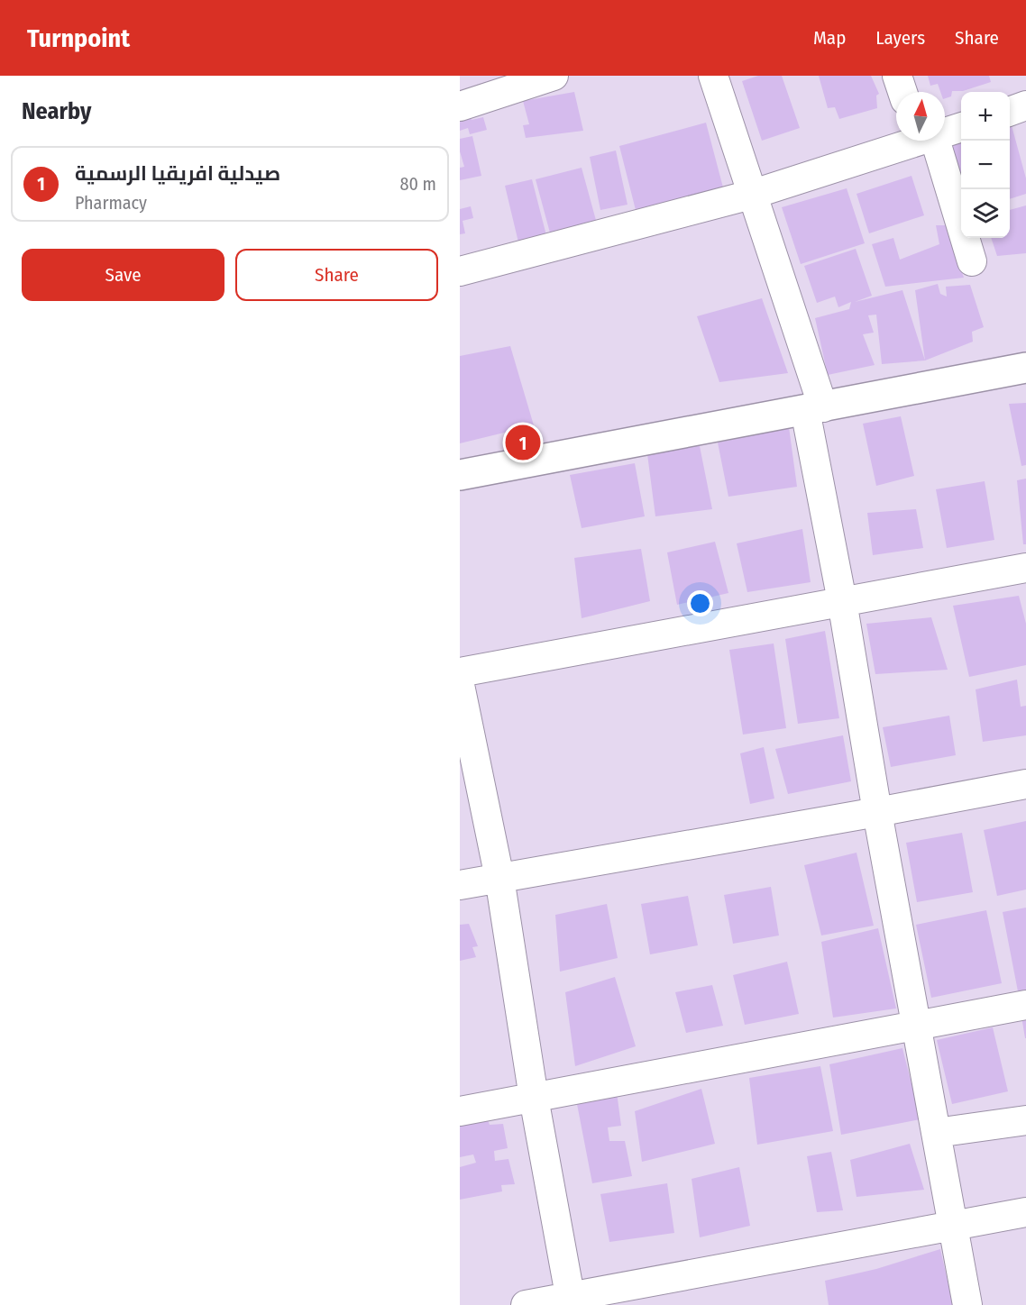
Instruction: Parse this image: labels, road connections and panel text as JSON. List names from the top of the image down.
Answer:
{
  "north": "top",
  "page": {
    "header": "Turnpoint",
    "nav": ["Map", "Layers", "Share"],
    "heading": "Nearby",
    "map_buttons": ["+", "−"],
    "list": [
      {
        "mark": "1",
        "name": "صيدلية افريقيا الرسمية",
        "note": "Pharmacy",
        "value": "80 m"
      }
    ],
    "buttons": ["Save", "Share"],
    "pins": "1"
  }
}
